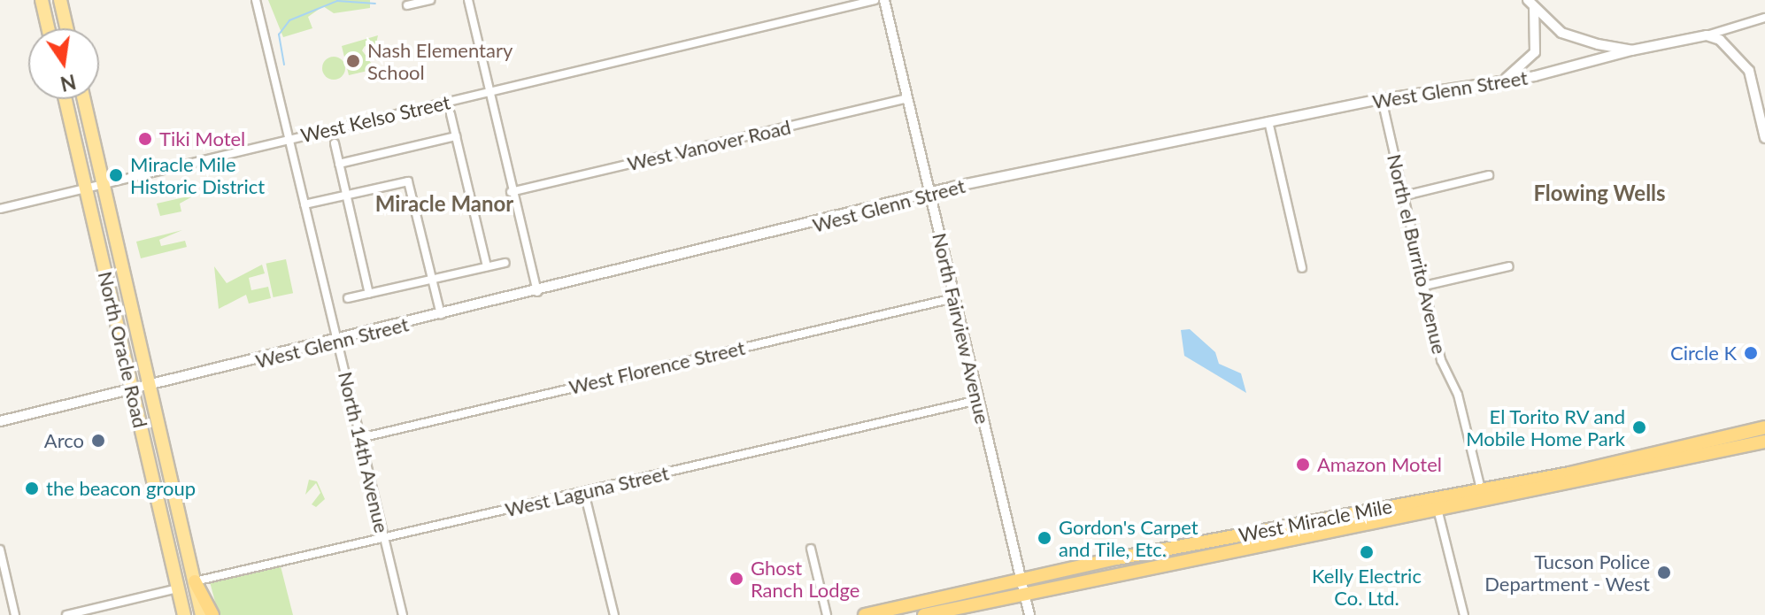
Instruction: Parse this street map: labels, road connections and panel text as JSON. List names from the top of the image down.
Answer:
{
  "streets": {
    "highway": ["West Miracle Mile"],
    "main road": ["North Oracle Road"],
    "street": [
      "West Glenn Street",
      "West Kelso Street",
      "West Vanover Road",
      "North el Burrito Avenue",
      "North Fairview Avenue",
      "West Florence Street",
      "North 14th Avenue",
      "West Laguna Street"
    ]
  },
  "crossings": [
    ["West Glenn Street", "North el Burrito Avenue"],
    ["West Glenn Street", "North Fairview Avenue"],
    ["West Glenn Street", "North Oracle Road"],
    ["West Glenn Street", "North 14th Avenue"],
    ["West Kelso Street", "North Oracle Road"],
    ["West Kelso Street", "North 14th Avenue"],
    ["West Vanover Road", "North Fairview Avenue"],
    ["North el Burrito Avenue", "West Miracle Mile"],
    ["North Fairview Avenue", "West Florence Street"],
    ["North Fairview Avenue", "West Laguna Street"],
    ["North Fairview Avenue", "West Miracle Mile"],
    ["North Oracle Road", "West Laguna Street"],
    ["West Florence Street", "North 14th Avenue"],
    ["North 14th Avenue", "West Laguna Street"]
  ],
  "districts": ["Flowing Wells", "Miracle Manor"],
  "places": [
    "Nash Elementary School",
    "Tiki Motel",
    "Miracle Mile Historic District",
    "Circle K",
    "El Torito RV and Mobile Home Park",
    "Arco",
    "Amazon Motel",
    "the beacon group",
    "Gordon's Carpet and Tile, Etc.",
    "Kelly Electric Co. Ltd.",
    "Tucson Police Department - West",
    "Ghost Ranch Lodge"
  ],
  "north": "bottom"
}
